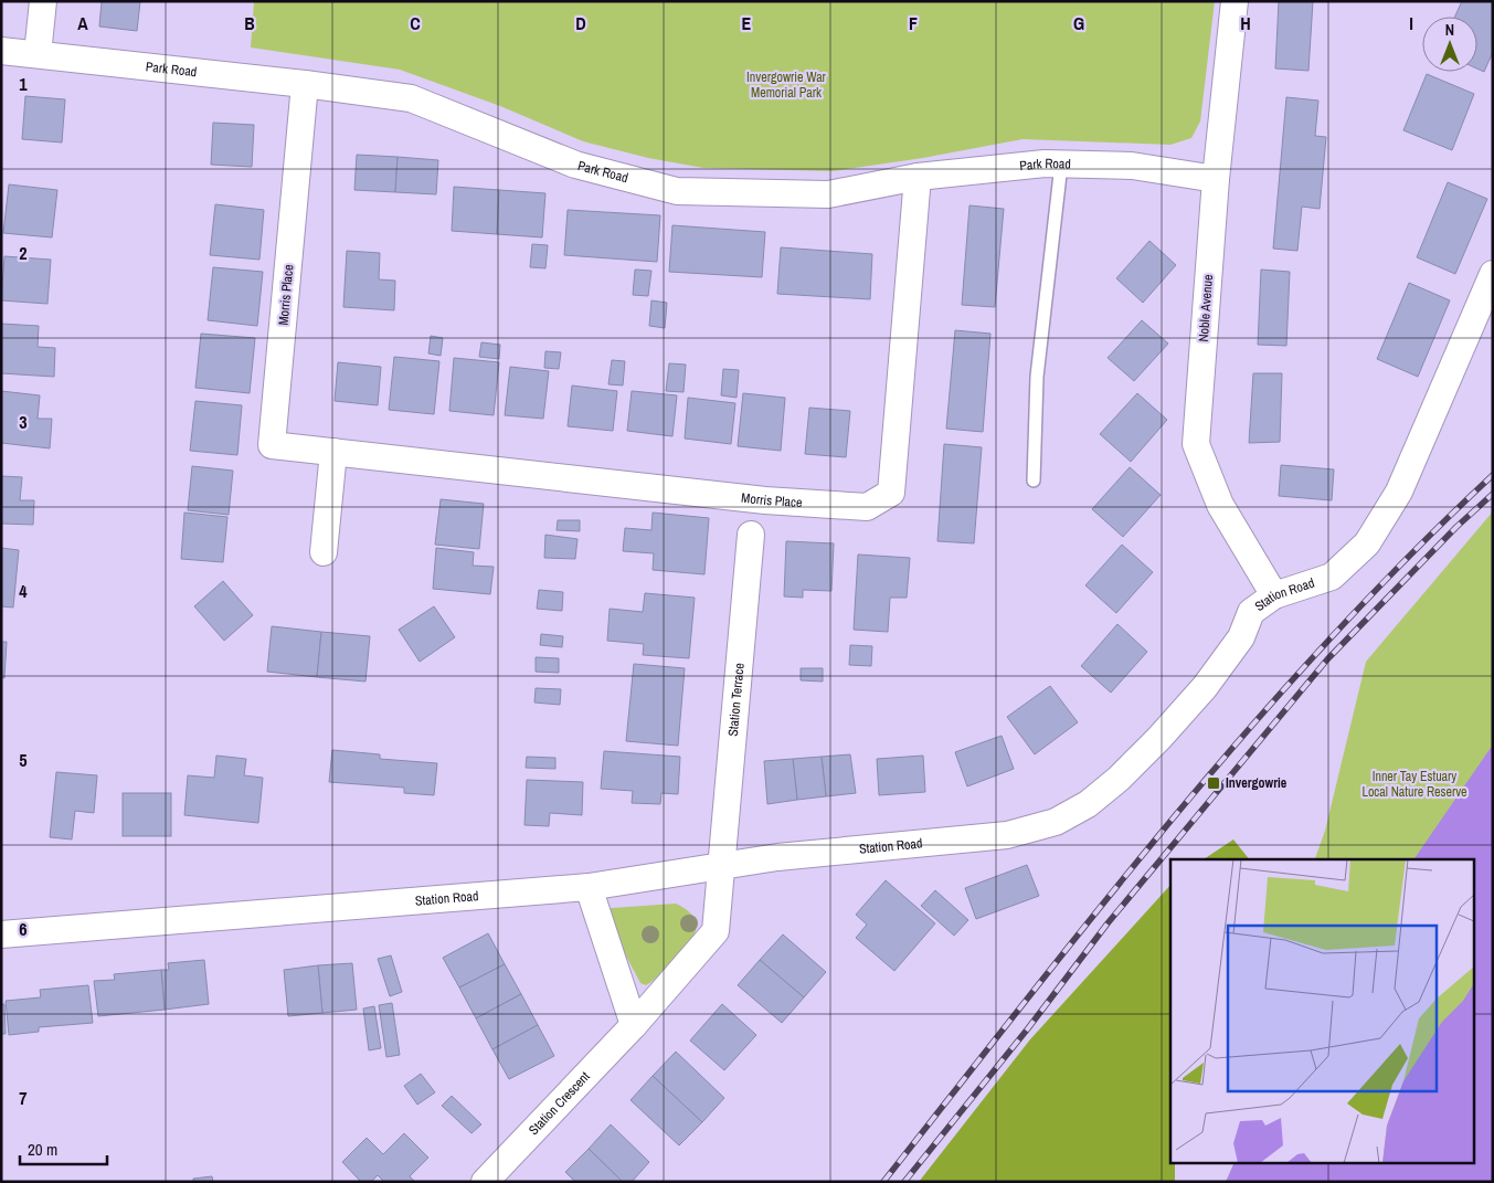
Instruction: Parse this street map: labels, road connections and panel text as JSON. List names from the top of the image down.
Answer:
{
  "streets": {
    "street": [
      "Park Road",
      "Morris Place",
      "Noble Avenue",
      "Station Road",
      "Station Terrace",
      "Station Crescent"
    ]
  },
  "crossings": [
    ["Park Road", "Morris Place"],
    ["Park Road", "Noble Avenue"],
    ["Noble Avenue", "Station Road"],
    ["Station Road", "Station Terrace"],
    ["Station Road", "Station Crescent"],
    ["Station Terrace", "Station Crescent"]
  ],
  "parks": ["Invergowrie War Memorial Park", "Inner Tay Estuary Local Nature Reserve"],
  "places": {
    "transit": ["Invergowrie"]
  },
  "scale_bar": "20 m",
  "north": "top",
  "grid": {
    "columns": [
      "A",
      "B",
      "C",
      "D",
      "E",
      "F",
      "G",
      "H",
      "I"
    ],
    "rows": [
      "1",
      "2",
      "3",
      "4",
      "5",
      "6",
      "7"
    ]
  }
}
